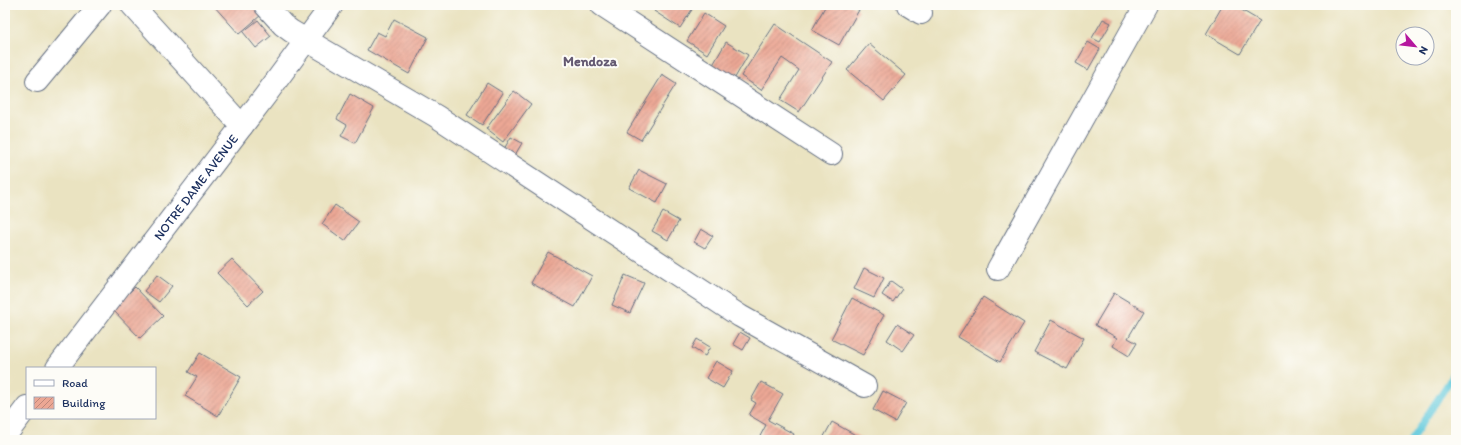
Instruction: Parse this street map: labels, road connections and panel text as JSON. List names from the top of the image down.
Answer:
{
  "streets": {
    "street": ["NOTRE DAME AVENUE"]
  },
  "districts": ["Mendoza"],
  "legend": ["Road", "Building"],
  "north": "bottom right"
}
